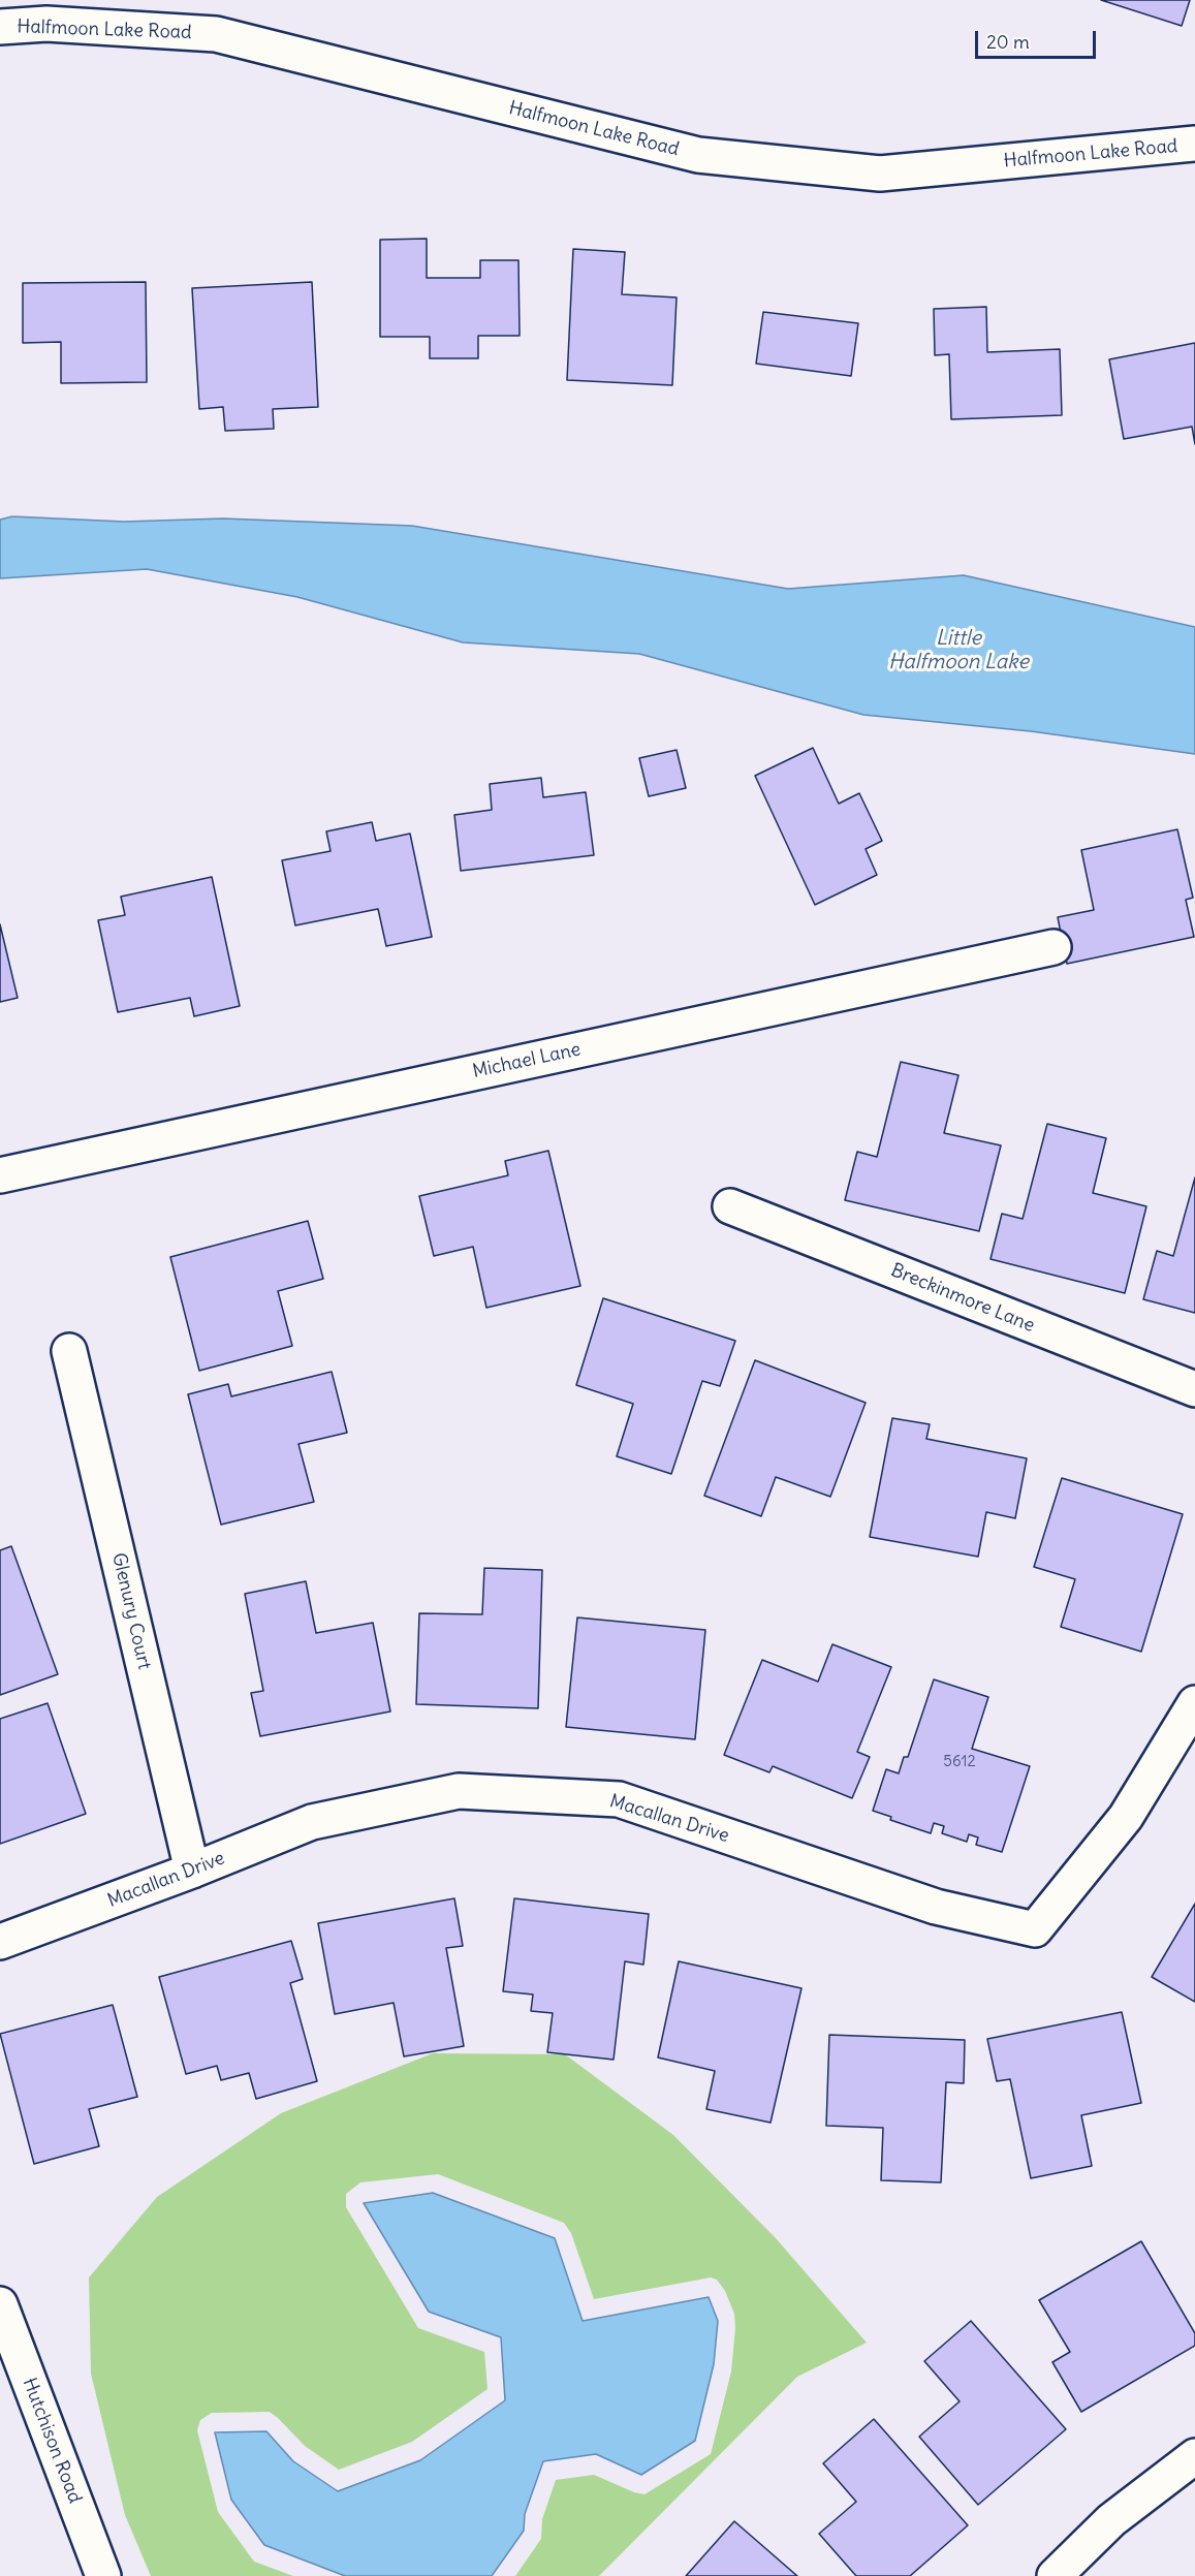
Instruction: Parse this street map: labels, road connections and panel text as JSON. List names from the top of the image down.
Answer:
{
  "streets": {
    "street": [
      "Halfmoon Lake Road",
      "Michael Lane",
      "Breckinmore Lane",
      "Glenury Court",
      "Macallan Drive",
      "Hutchison Road"
    ]
  },
  "crossings": [
    ["Glenury Court", "Macallan Drive"]
  ],
  "water": ["Little Halfmoon Lake"],
  "house_numbers": ["5612"],
  "scale_bar": "20 m"
}
